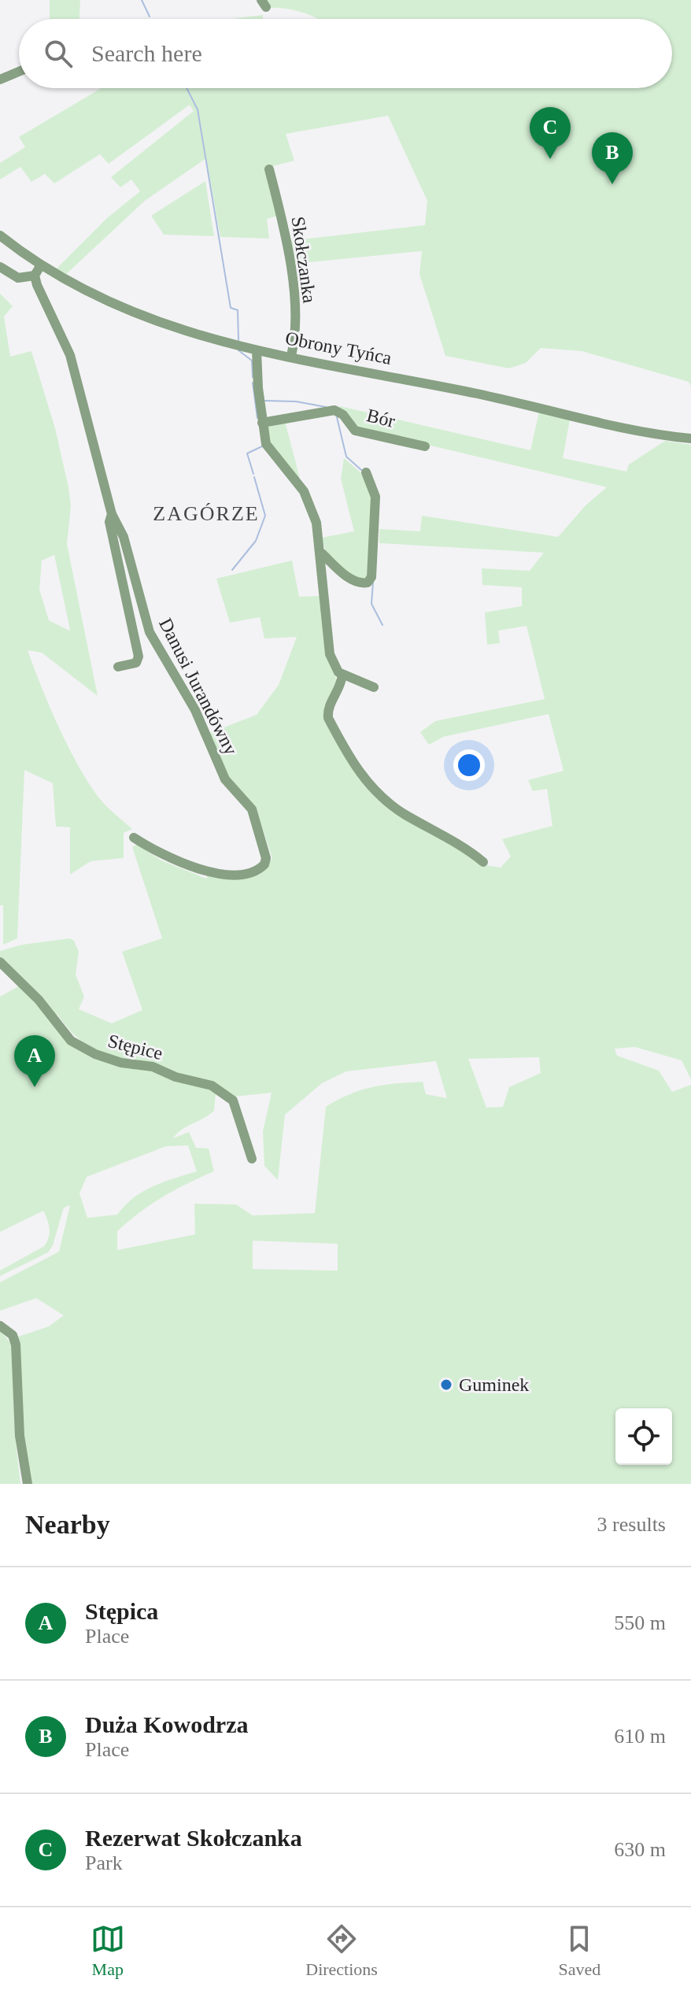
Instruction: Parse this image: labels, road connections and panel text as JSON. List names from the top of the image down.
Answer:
{
  "streets": {
    "street": [
      "Skołczanka",
      "Obrony Tyńca",
      "Bór",
      "Danusi Jurandówny",
      "Stępice"
    ]
  },
  "crossings": [
    ["Skołczanka", "Obrony Tyńca"],
    ["Obrony Tyńca", "Danusi Jurandówny"]
  ],
  "districts": ["ZAGÓRZE"],
  "places": ["Guminek"],
  "page": {
    "search": "Search here",
    "pins": ["C", "B", "A"],
    "heading": ["Nearby", "3 results"],
    "list": [
      {
        "mark": "A",
        "name": "Stępica",
        "note": "Place",
        "value": "550 m"
      },
      {
        "mark": "B",
        "name": "Duża Kowodrza",
        "note": "Place",
        "value": "610 m"
      },
      {
        "mark": "C",
        "name": "Rezerwat Skołczanka",
        "note": "Park",
        "value": "630 m"
      }
    ],
    "nav": ["Map", "Directions", "Saved"]
  }
}
